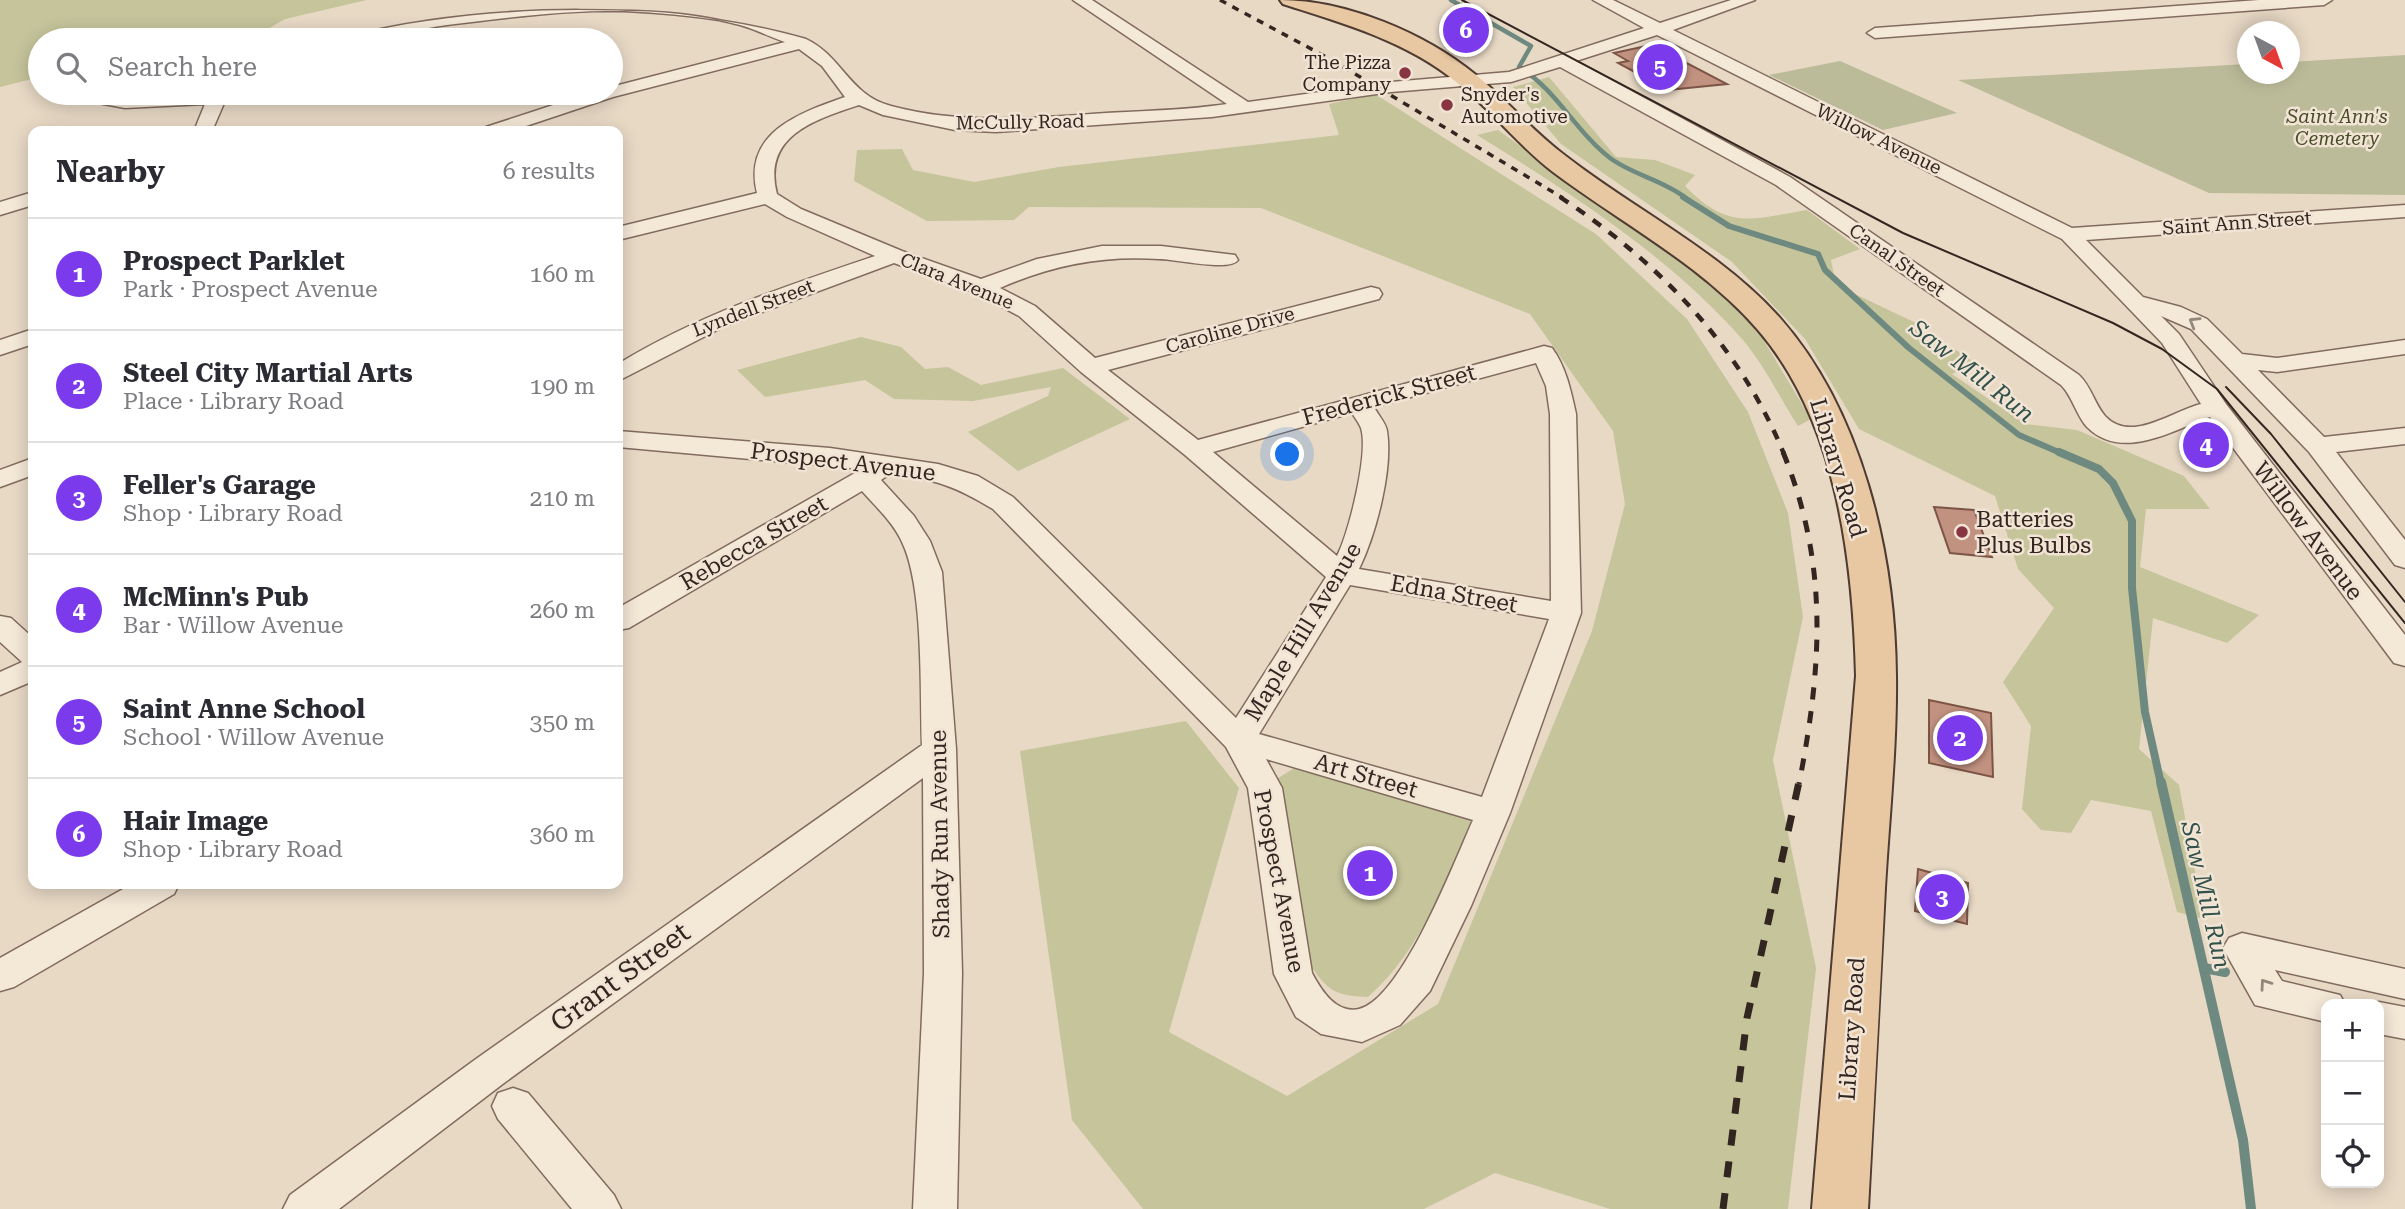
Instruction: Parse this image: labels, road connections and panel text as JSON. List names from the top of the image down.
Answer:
{
  "streets": {
    "main road": ["Library Road"],
    "street": [
      "McCully Road",
      "Willow Avenue",
      "Saint Ann Street",
      "Canal Street",
      "Clara Avenue",
      "Lyndell Street",
      "Caroline Drive",
      "Frederick Street",
      "Prospect Avenue",
      "Rebecca Street",
      "Edna Street",
      "Maple Hill Avenue",
      "Art Street",
      "Shady Run Avenue",
      "Grant Street"
    ]
  },
  "crossings": [
    ["McCully Road", "Willow Avenue"],
    ["McCully Road", "Canal Street"],
    ["McCully Road", "Library Road"],
    ["Willow Avenue", "Saint Ann Street"],
    ["Willow Avenue", "Canal Street"],
    ["Clara Avenue", "Lyndell Street"],
    ["Clara Avenue", "Caroline Drive"],
    ["Clara Avenue", "Frederick Street"],
    ["Clara Avenue", "Edna Street"],
    ["Clara Avenue", "Maple Hill Avenue"],
    ["Frederick Street", "Prospect Avenue"],
    ["Frederick Street", "Maple Hill Avenue"],
    ["Prospect Avenue", "Rebecca Street"],
    ["Prospect Avenue", "Edna Street"],
    ["Prospect Avenue", "Maple Hill Avenue"],
    ["Prospect Avenue", "Art Street"],
    ["Prospect Avenue", "Shady Run Avenue"],
    ["Rebecca Street", "Shady Run Avenue"],
    ["Edna Street", "Maple Hill Avenue"],
    ["Maple Hill Avenue", "Art Street"],
    ["Shady Run Avenue", "Grant Street"]
  ],
  "water": ["Saw Mill Run"],
  "parks": ["Saint Ann's Cemetery"],
  "places": ["The Pizza Company", "Snyder's Automotive", "Batteries Plus Bulbs"],
  "north": "bottom right",
  "page": {
    "pins": [
      "6",
      "5",
      "4",
      "2",
      "1",
      "3"
    ],
    "search": "Search here",
    "heading": ["Nearby", "6 results"],
    "list": [
      {
        "mark": "1",
        "name": "Prospect Parklet",
        "note": "Park · Prospect Avenue",
        "value": "160 m"
      },
      {
        "mark": "2",
        "name": "Steel City Martial Arts",
        "note": "Place · Library Road",
        "value": "190 m"
      },
      {
        "mark": "3",
        "name": "Feller's Garage",
        "note": "Shop · Library Road",
        "value": "210 m"
      },
      {
        "mark": "4",
        "name": "McMinn's Pub",
        "note": "Bar · Willow Avenue",
        "value": "260 m"
      },
      {
        "mark": "5",
        "name": "Saint Anne School",
        "note": "School · Willow Avenue",
        "value": "350 m"
      },
      {
        "mark": "6",
        "name": "Hair Image",
        "note": "Shop · Library Road",
        "value": "360 m"
      }
    ],
    "map_buttons": ["+", "−"]
  }
}
